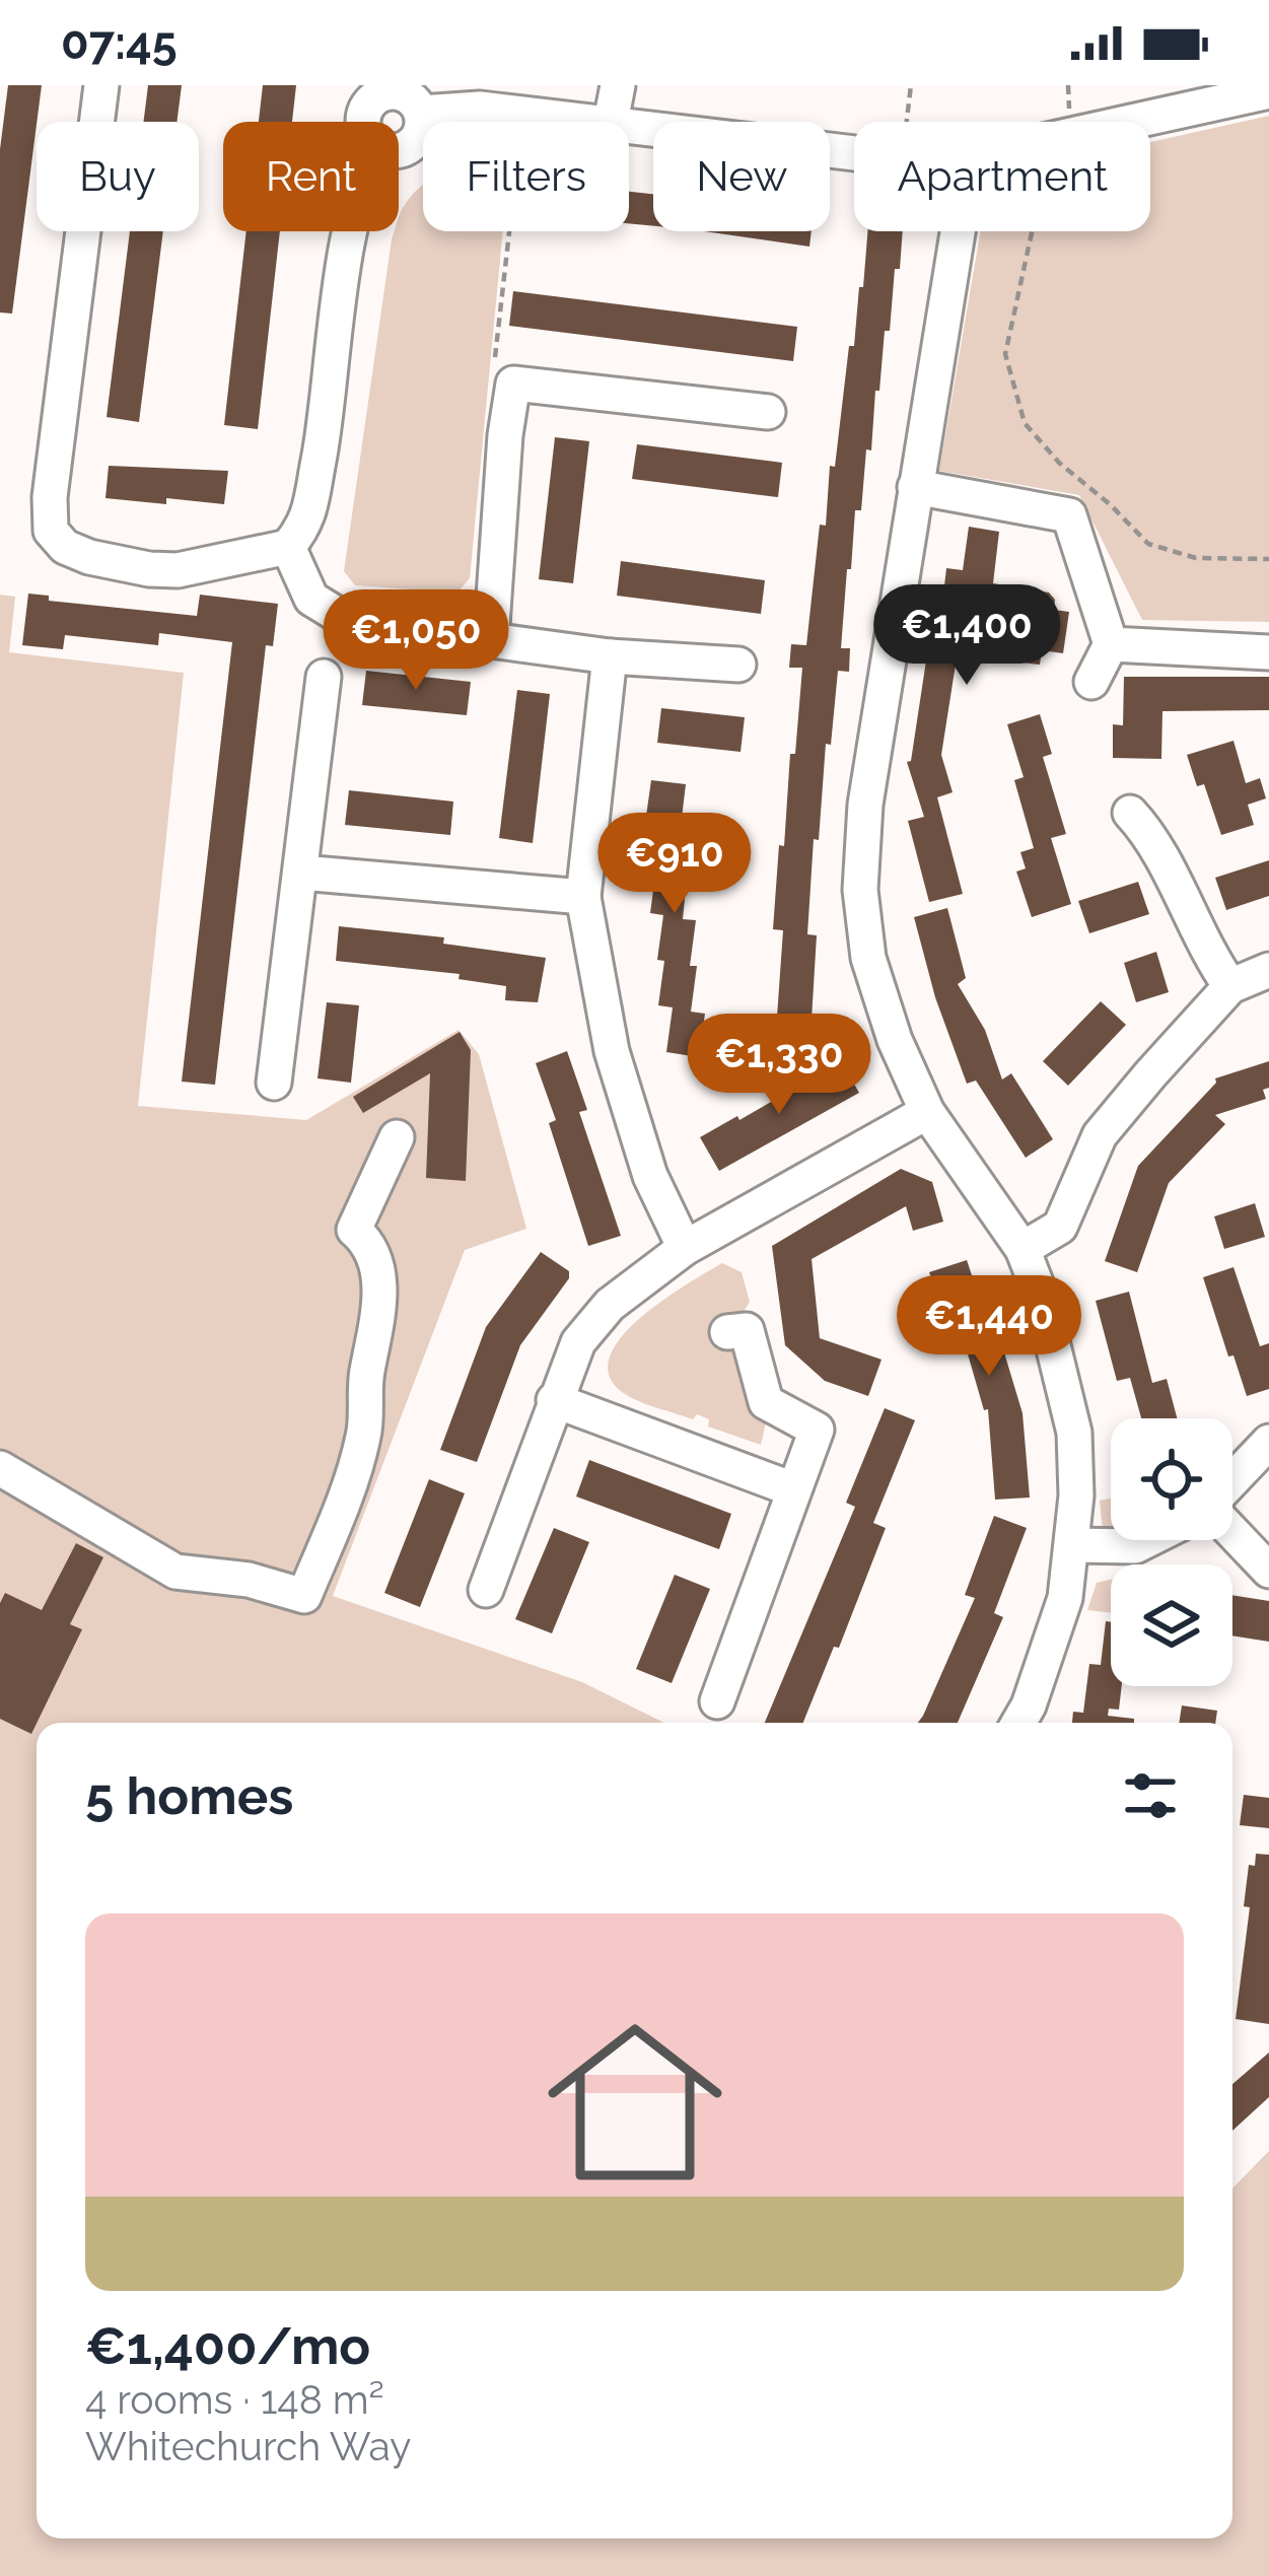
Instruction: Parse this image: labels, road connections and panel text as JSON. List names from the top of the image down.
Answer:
{
  "page": {
    "status": "07:45",
    "chip": [
      "Buy",
      "Rent",
      "Filters",
      "New",
      "Apartment"
    ],
    "price": [
      "€1,400",
      "€1,050",
      "€910",
      "€1,330",
      "€1,440"
    ],
    "heading": "5 homes",
    "list": [
      {
        "name": "€1,400/mo",
        "note": "4 rooms · 148 m² · Whitechurch Way"
      }
    ]
  }
}
